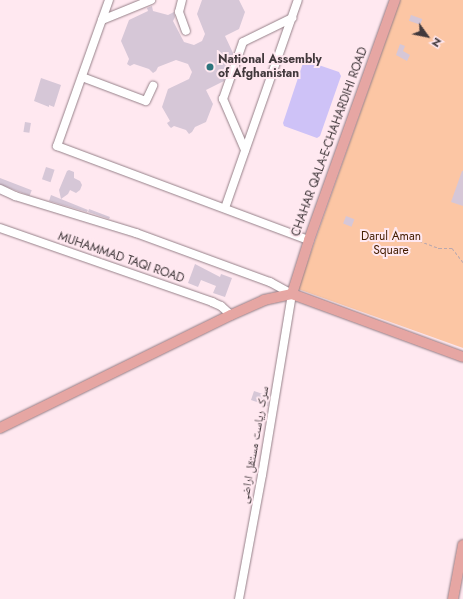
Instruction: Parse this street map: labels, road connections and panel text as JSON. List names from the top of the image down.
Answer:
{
  "streets": {
    "main road": ["CHAHAR QALA-E-CHAHARDIHI ROAD"],
    "street": ["MUHAMMAD TAQI ROAD", "سرک ریاست مستقل اراضی"]
  },
  "crossings": [
    ["CHAHAR QALA-E-CHAHARDIHI ROAD", "سرک ریاست مستقل اراضی"]
  ],
  "parks": ["Darul Aman Square"],
  "places": ["National Assembly of Afghanistan"],
  "north": "bottom right"
}
